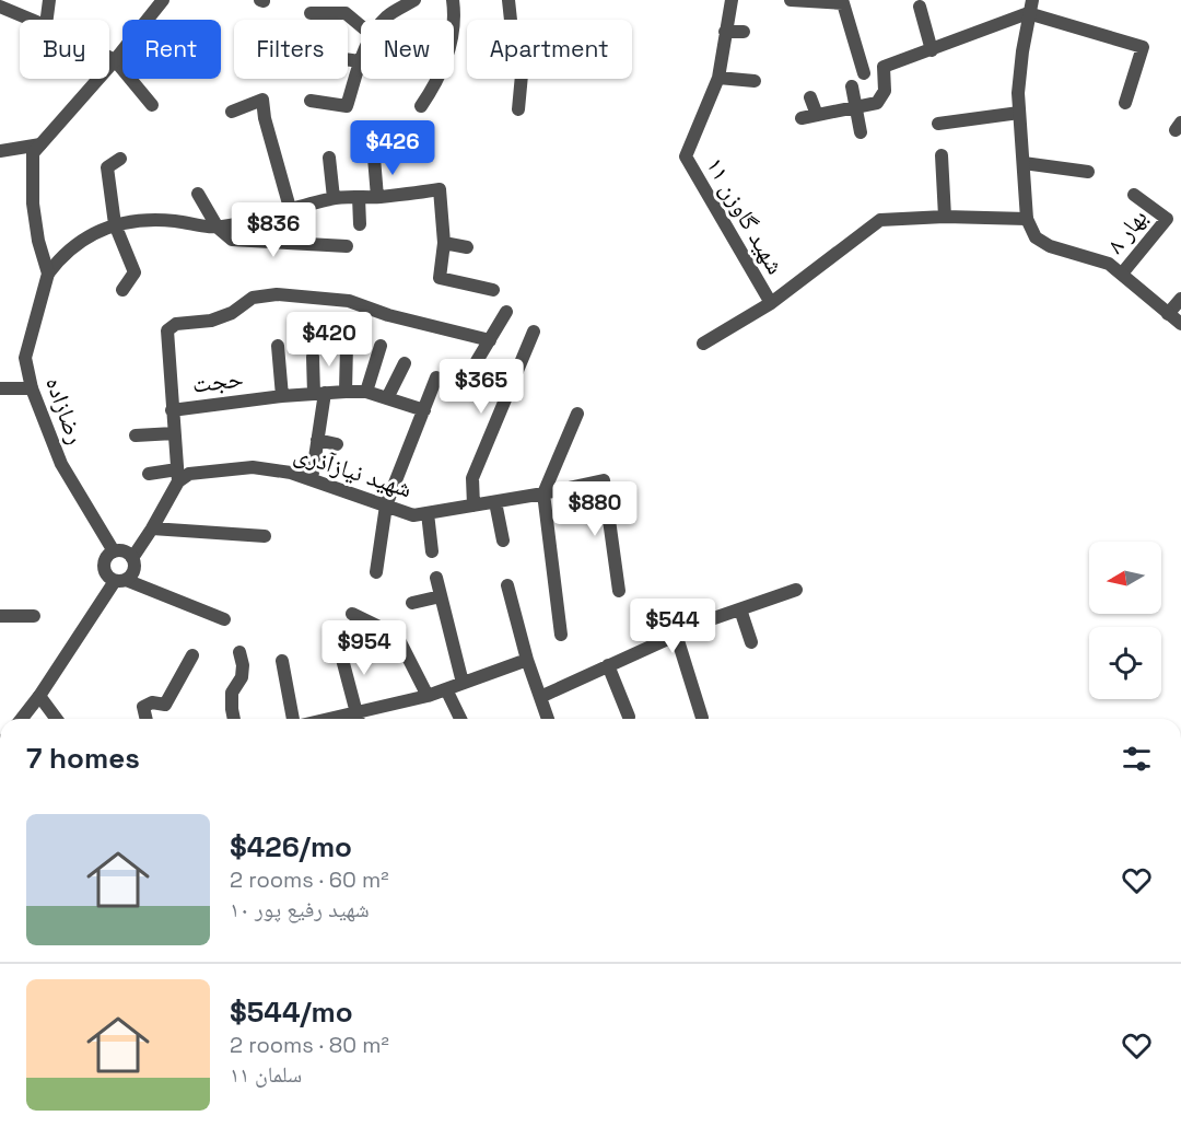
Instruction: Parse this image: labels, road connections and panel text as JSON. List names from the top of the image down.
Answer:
{
  "streets": {
    "street": [
      "شهید گاوزن ۱۱",
      "بهار ۸",
      "حجت",
      "رضازاده",
      "شهید نیازآذری"
    ]
  },
  "north": "left",
  "page": {
    "chip": [
      "Buy",
      "Rent",
      "Filters",
      "New",
      "Apartment"
    ],
    "price": [
      "$426",
      "$836",
      "$420",
      "$365",
      "$880",
      "$544",
      "$954"
    ],
    "heading": "7 homes",
    "list": [
      {
        "name": "$426/mo",
        "note": "2 rooms · 60 m² · شهید رفیع پور ۱۰"
      },
      {
        "name": "$544/mo",
        "note": "2 rooms · 80 m² · سلمان ۱۱"
      }
    ]
  }
}
